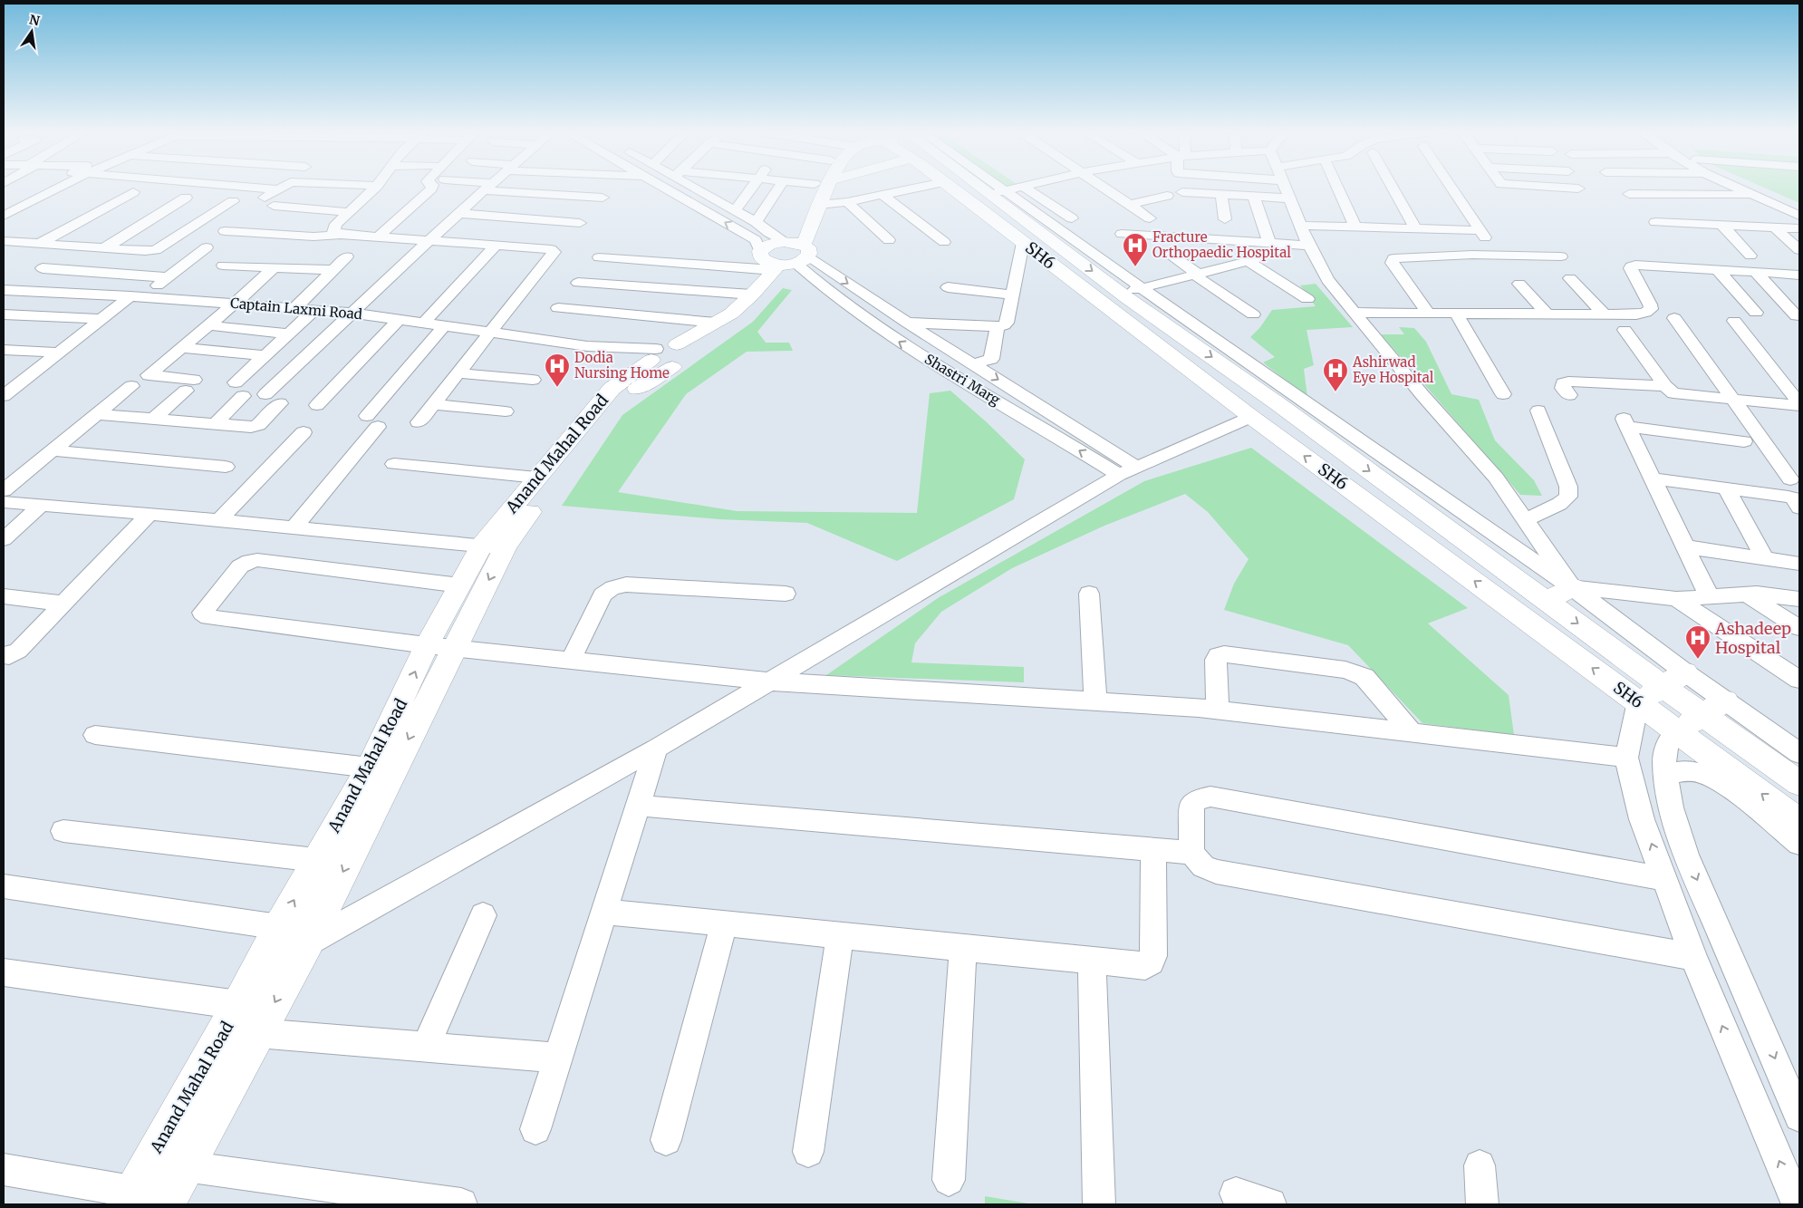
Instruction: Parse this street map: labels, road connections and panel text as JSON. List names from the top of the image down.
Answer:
{
  "streets": {
    "main road": ["SH6", "Anand Mahal Road"],
    "street": ["Captain Laxmi Road", "Shastri Marg"]
  },
  "crossings": [
    ["Captain Laxmi Road", "Anand Mahal Road"],
    ["Shastri Marg", "Anand Mahal Road"]
  ],
  "places": {
    "hospital": [
      "Fracture Orthopaedic Hospital",
      "Dodia Nursing Home",
      "Ashirwad Eye Hospital",
      "Ashadeep Hospital"
    ]
  },
  "north": "top"
}
